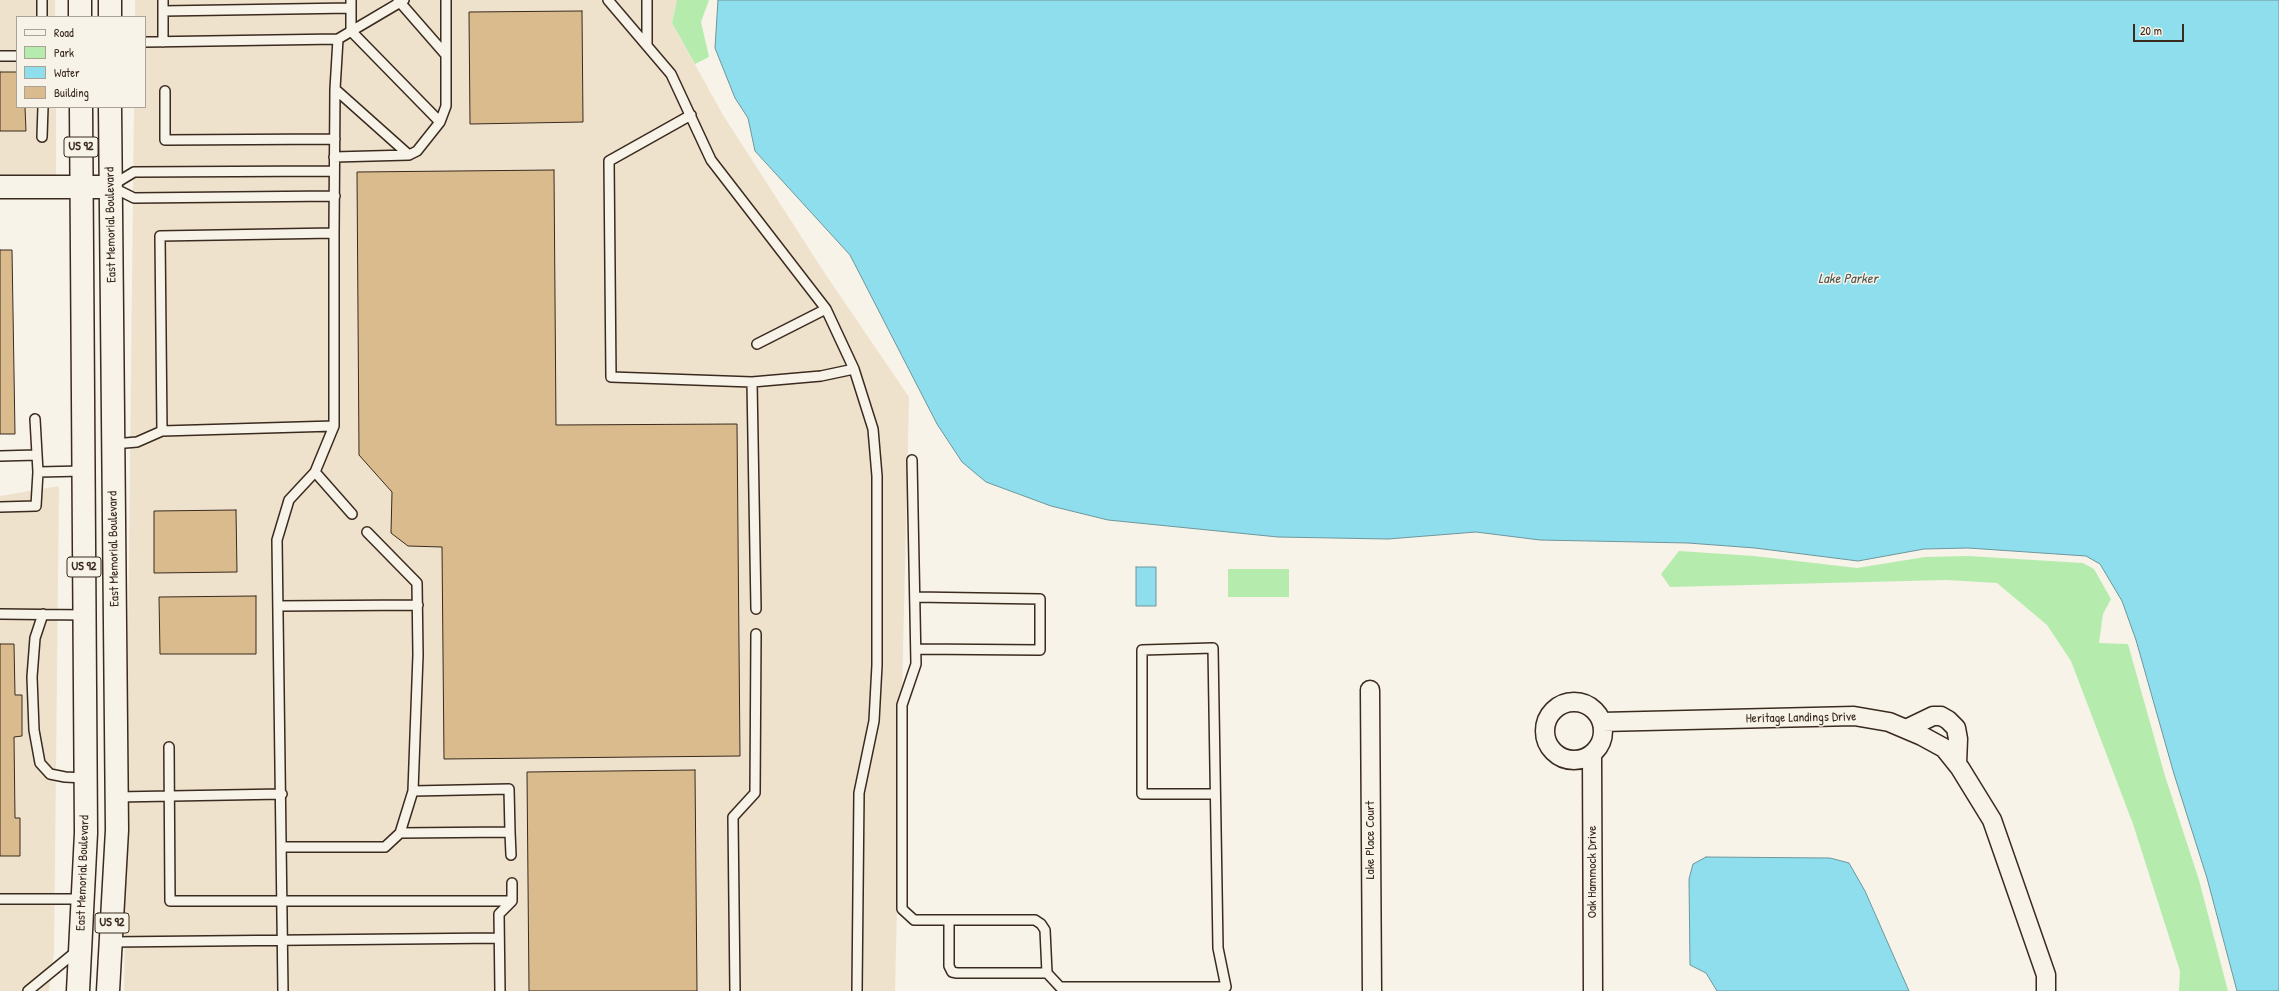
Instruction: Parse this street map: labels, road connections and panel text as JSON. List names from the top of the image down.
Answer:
{
  "streets": {
    "main road": ["US 92", "East Memorial Boulevard"],
    "street": ["Heritage Landings Drive", "Lake Place Court", "Oak Hammock Drive"]
  },
  "crossings": [
    ["Heritage Landings Drive", "Oak Hammock Drive"]
  ],
  "water": ["Lake Parker"],
  "legend": [
    "Road",
    "Park",
    "Water",
    "Building"
  ],
  "scale_bar": "20 m"
}
